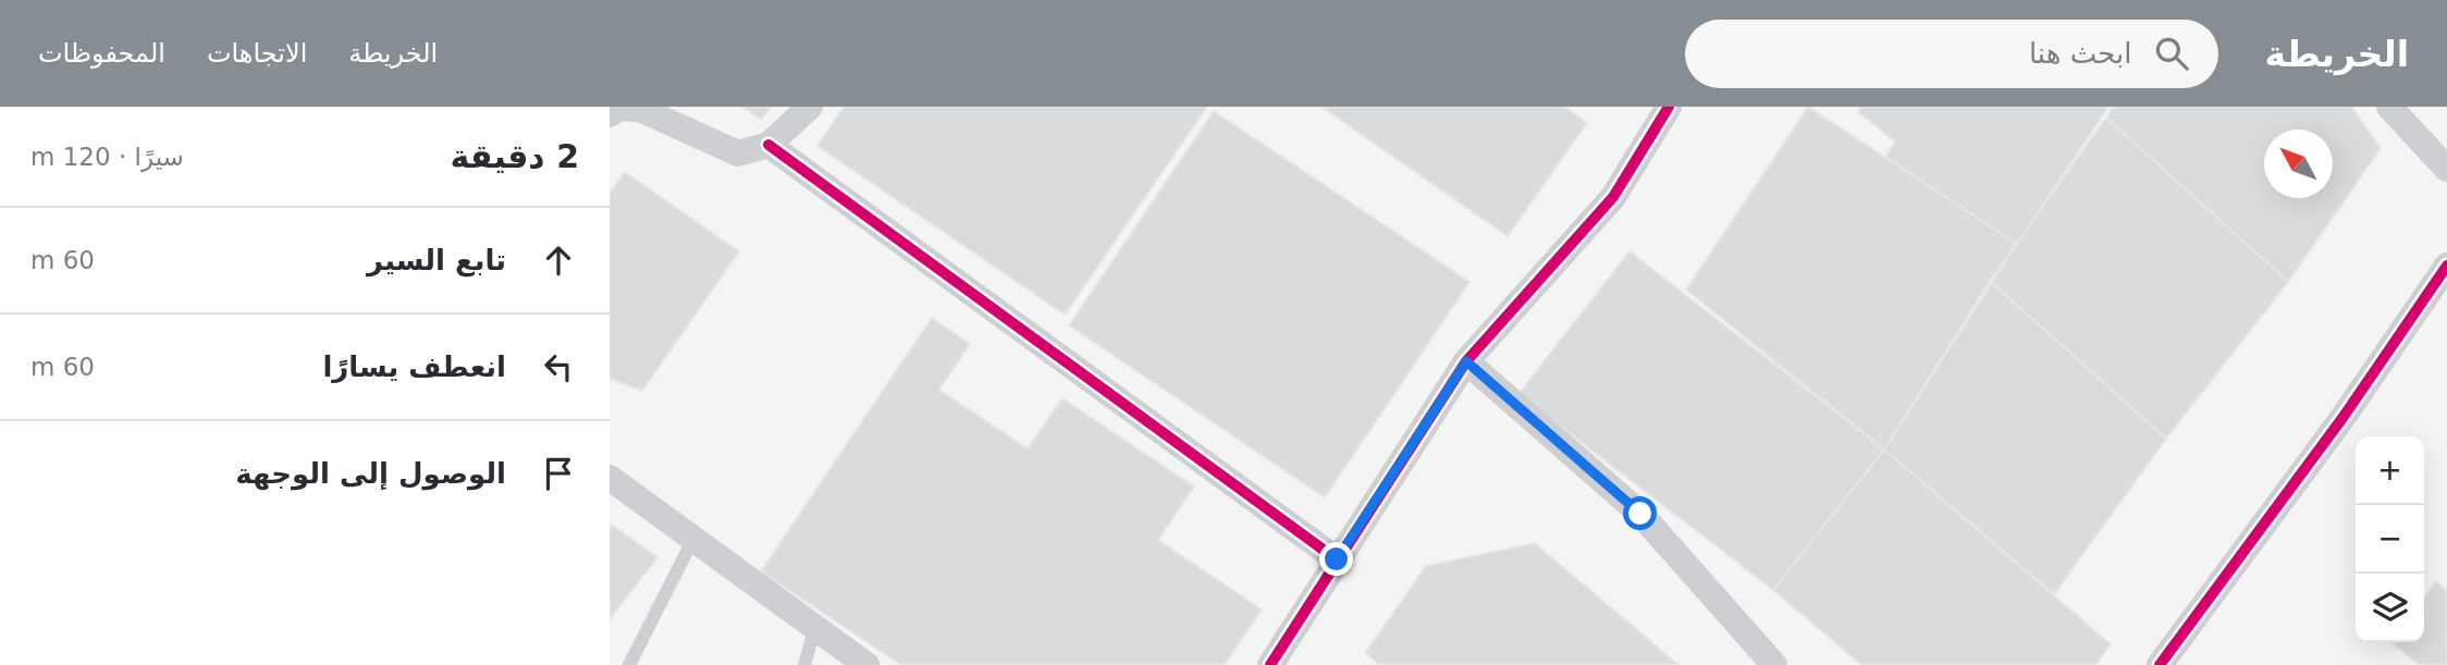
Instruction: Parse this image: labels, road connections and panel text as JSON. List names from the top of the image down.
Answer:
{
  "north": "top left",
  "page": {
    "header": "الخريطة",
    "search": "ابحث هنا",
    "nav": ["الخريطة", "الاتجاهات", "المحفوظات"],
    "heading": ["2 دقيقة", "سيرًا · 120 m"],
    "list": [
      ["تابع السير", "60 m"],
      ["انعطف يسارًا", "60 m"],
      "الوصول إلى الوجهة"
    ],
    "map_buttons": ["+", "−"]
  }
}
